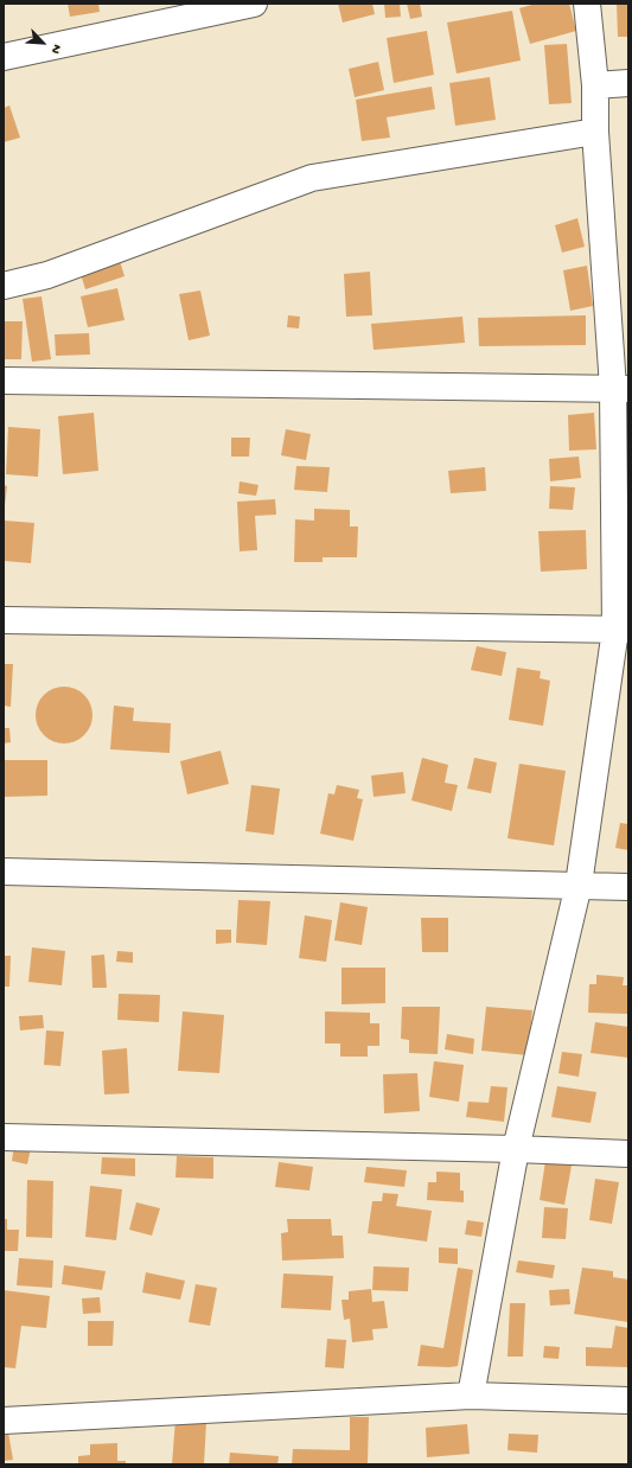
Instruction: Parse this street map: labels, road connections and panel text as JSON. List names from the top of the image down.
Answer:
{
  "north": "bottom right"
}
